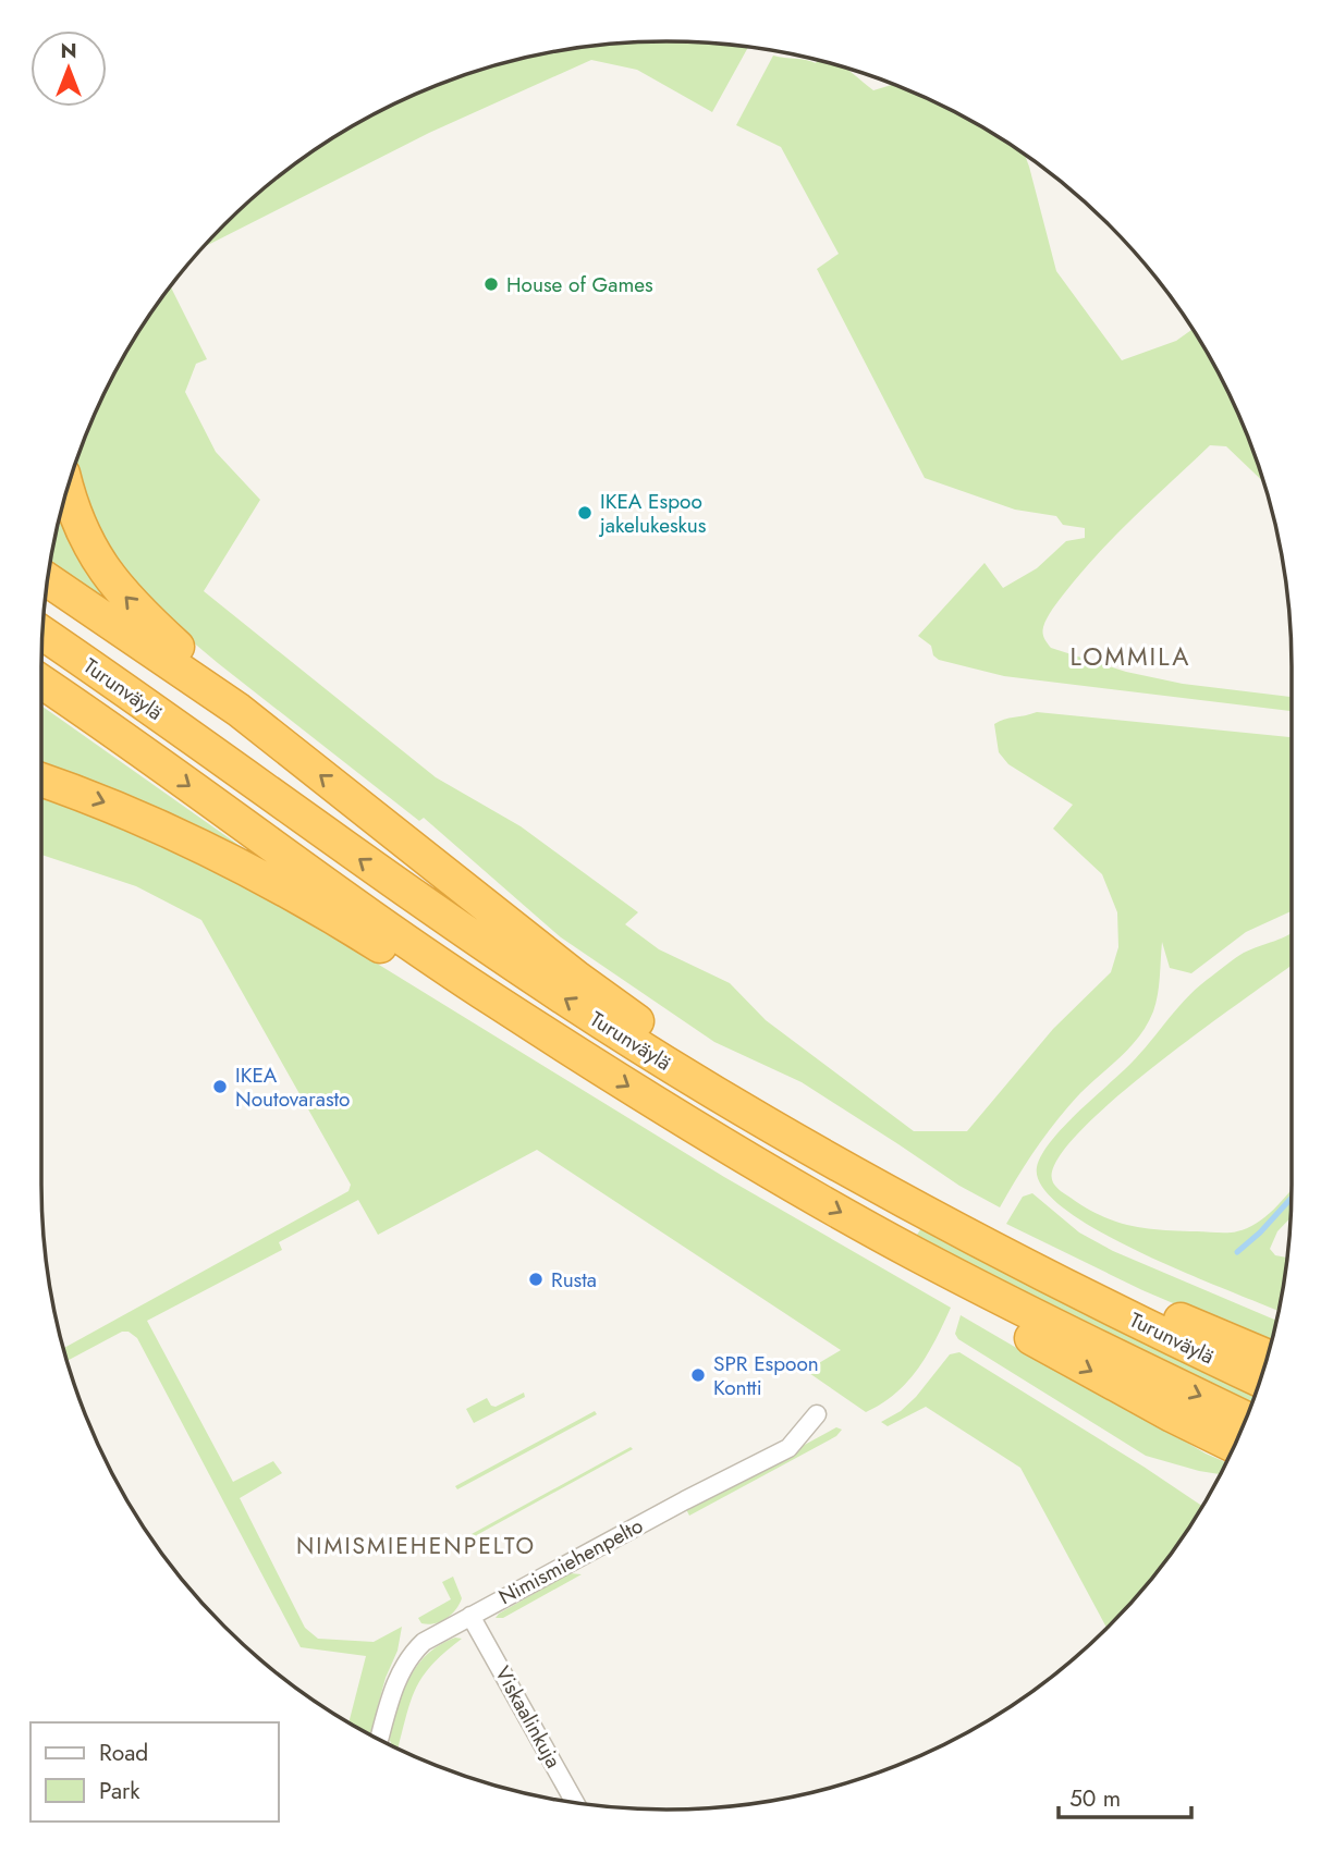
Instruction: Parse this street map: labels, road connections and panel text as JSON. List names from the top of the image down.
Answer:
{
  "streets": {
    "highway": ["Turunväylä"],
    "street": ["Nimismiehenpelto", "Viskaalinkuja"]
  },
  "crossings": [
    ["Nimismiehenpelto", "Viskaalinkuja"]
  ],
  "districts": ["LOMMILA", "NIMISMIEHENPELTO"],
  "places": [
    "House of Games",
    "IKEA Espoo jakelukeskus",
    "IKEA Noutovarasto",
    "Rusta",
    "SPR Espoon Kontti"
  ],
  "legend": ["Road", "Park"],
  "scale_bar": "50 m",
  "north": "top"
}
